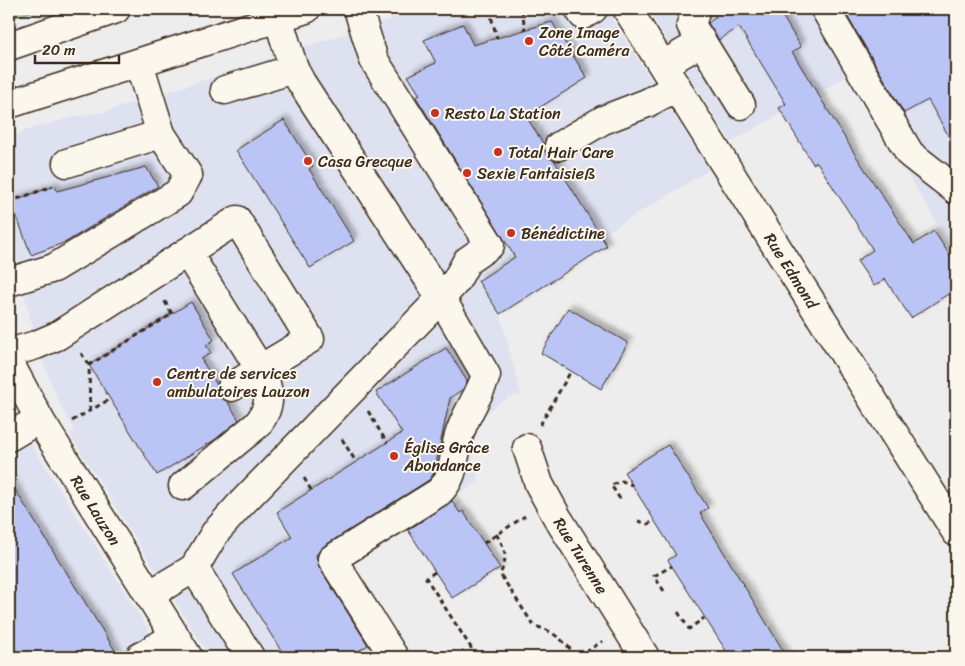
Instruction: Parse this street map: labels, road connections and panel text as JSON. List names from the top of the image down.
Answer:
{
  "streets": {
    "main road": ["Rue Edmond", "Rue Lauzon", "Rue Turenne"]
  },
  "places": [
    "Zone Image Côté Caméra",
    "Resto La Station",
    "Total Hair Care",
    "Casa Grecque",
    "Sexie Fantaisieß",
    "Bénédictine",
    "Centre de services ambulatoires Lauzon",
    "Église Grâce Abondance"
  ],
  "scale_bar": "20 m"
}
